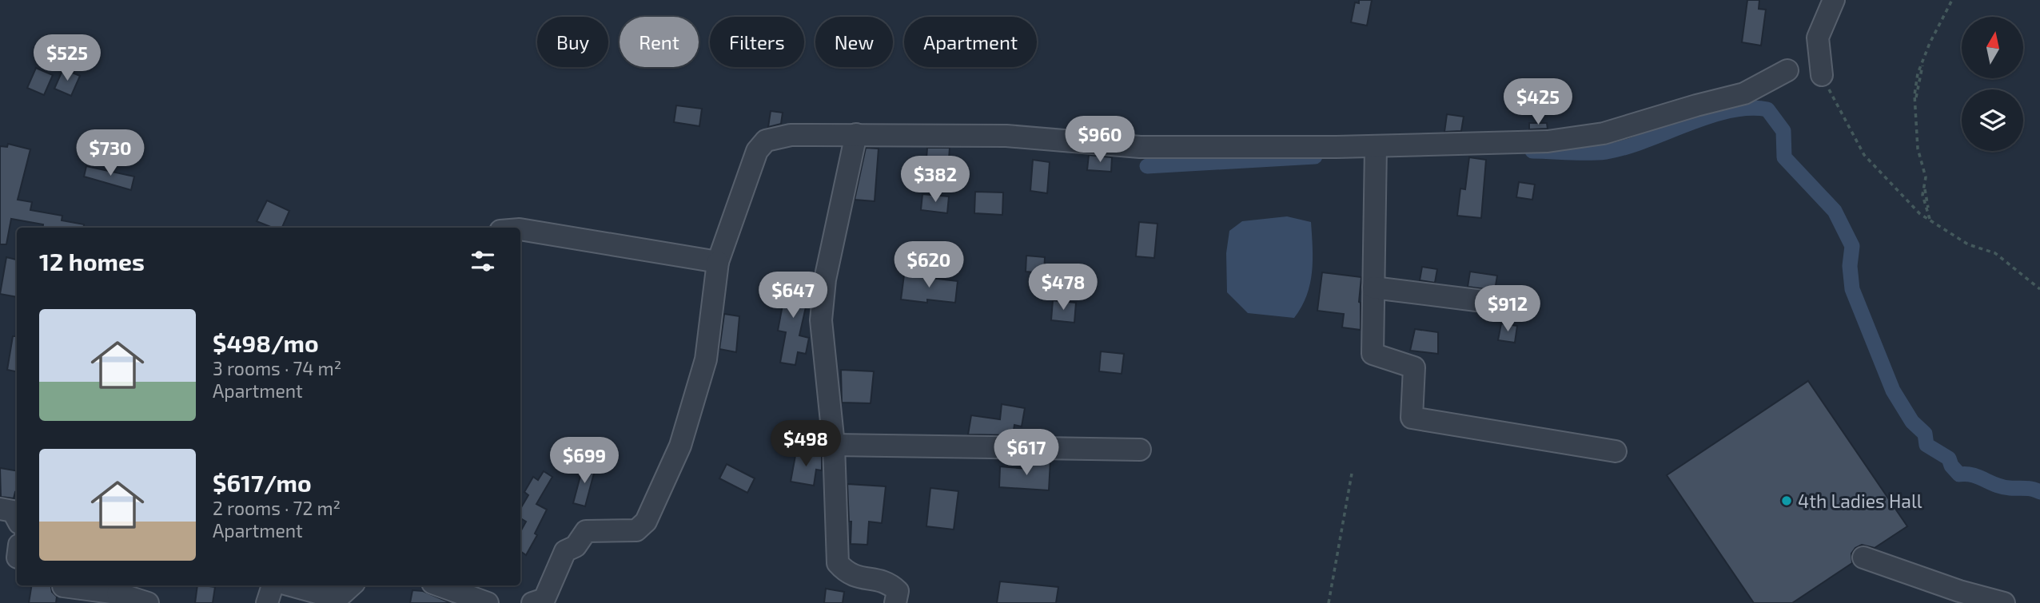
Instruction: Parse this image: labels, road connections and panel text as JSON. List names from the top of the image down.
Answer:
{
  "places": ["4th Ladies Hall"],
  "north": "top",
  "page": {
    "chip": [
      "Buy",
      "Rent",
      "Filters",
      "New",
      "Apartment"
    ],
    "price": [
      "$525",
      "$425",
      "$960",
      "$730",
      "$382",
      "$620",
      "$478",
      "$647",
      "$912",
      "$498",
      "$617",
      "$699"
    ],
    "heading": "12 homes",
    "list": [
      {
        "name": "$498/mo",
        "note": "3 rooms · 74 m² · Apartment"
      },
      {
        "name": "$617/mo",
        "note": "2 rooms · 72 m² · Apartment"
      }
    ]
  }
}
